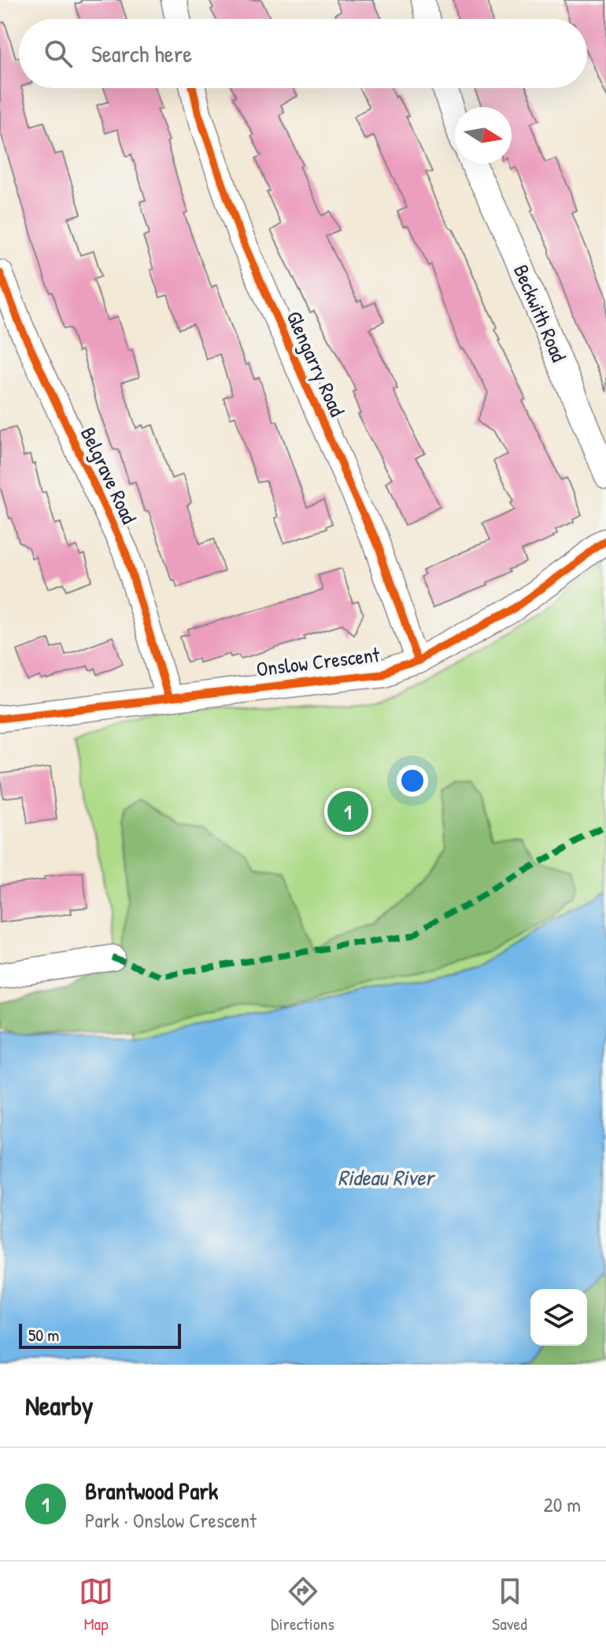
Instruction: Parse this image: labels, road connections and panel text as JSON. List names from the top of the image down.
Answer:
{
  "streets": {
    "street": [
      "Beckwith Road",
      "Glengarry Road",
      "Belgrave Road",
      "Onslow Crescent"
    ]
  },
  "crossings": [
    ["Glengarry Road", "Onslow Crescent"],
    ["Belgrave Road", "Onslow Crescent"]
  ],
  "water": ["Rideau River"],
  "scale_bar": "50 m",
  "north": "right",
  "page": {
    "search": "Search here",
    "pins": "1",
    "scale": "50 m",
    "heading": "Nearby",
    "list": [
      {
        "mark": "1",
        "name": "Brantwood Park",
        "note": "Park · Onslow Crescent",
        "value": "20 m"
      }
    ],
    "nav": ["Map", "Directions", "Saved"]
  }
}
